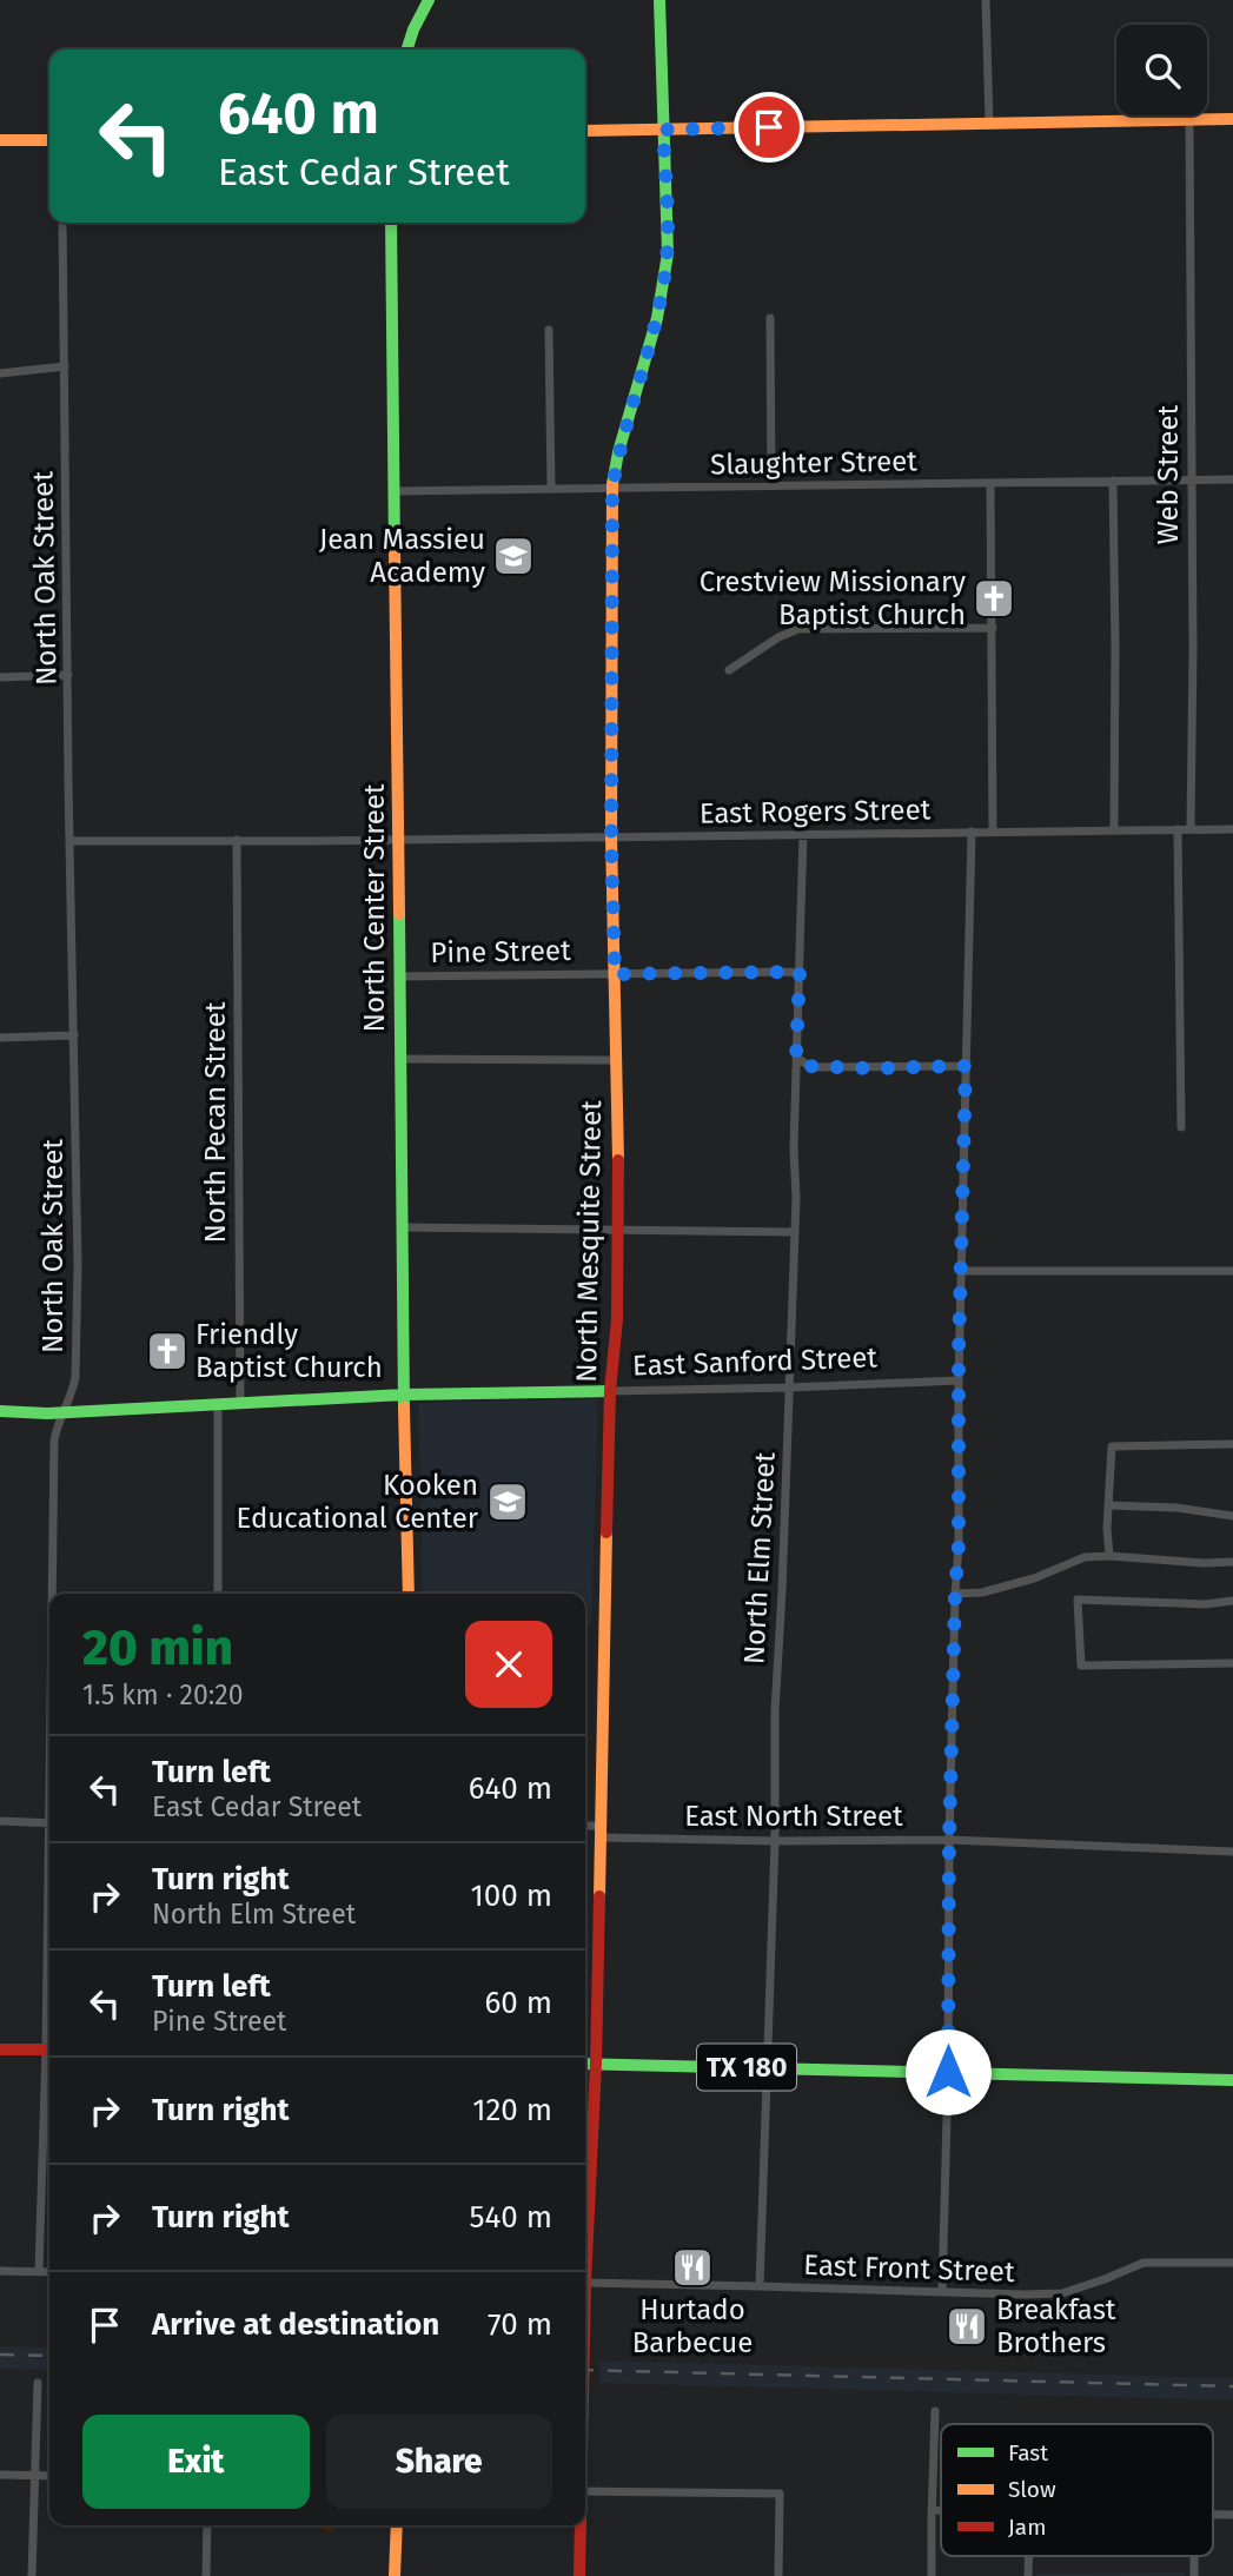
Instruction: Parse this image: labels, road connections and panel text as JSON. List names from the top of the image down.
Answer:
{
  "streets": {
    "main road": [
      "North Center Street",
      "North Mesquite Street",
      "East Sanford Street",
      "TX 180"
    ],
    "street": [
      "Slaughter Street",
      "Web Street",
      "North Oak Street",
      "East Rogers Street",
      "Pine Street",
      "North Pecan Street",
      "North Elm Street",
      "East North Street",
      "East Front Street"
    ]
  },
  "crossings": [
    ["Slaughter Street", "Web Street"],
    ["Slaughter Street", "North Center Street"],
    ["Slaughter Street", "North Mesquite Street"],
    ["Web Street", "East Rogers Street"],
    ["North Oak Street", "East Rogers Street"],
    ["North Oak Street", "East Sanford Street"],
    ["East Rogers Street", "North Center Street"],
    ["East Rogers Street", "North Pecan Street"],
    ["East Rogers Street", "North Mesquite Street"],
    ["East Rogers Street", "North Elm Street"],
    ["North Center Street", "Pine Street"],
    ["North Center Street", "East Sanford Street"],
    ["Pine Street", "North Mesquite Street"],
    ["Pine Street", "North Elm Street"],
    ["North Pecan Street", "East Sanford Street"],
    ["North Mesquite Street", "East Sanford Street"],
    ["North Mesquite Street", "East North Street"],
    ["North Mesquite Street", "TX 180"],
    ["East Sanford Street", "North Elm Street"],
    ["North Elm Street", "East North Street"],
    ["North Elm Street", "TX 180"],
    ["North Elm Street", "East Front Street"]
  ],
  "places": {
    "school or university": ["Jean Massieu Academy", "Kooken Educational Center"],
    "church": ["Crestview Missionary Baptist Church", "Friendly Baptist Church"],
    "restaurant": ["Hurtado Barbecue", "Breakfast Brothers"]
  },
  "legend": ["Fast", "Slow", "Jam"],
  "page": {
    "turn": ["640 m", "East Cedar Street"],
    "heading": ["20 min", "1.5 km · 20:20"],
    "list": [
      {
        "name": "Turn left",
        "note": "East Cedar Street",
        "value": "640 m"
      },
      {
        "name": "Turn right",
        "note": "North Elm Street",
        "value": "100 m"
      },
      {
        "name": "Turn left",
        "note": "Pine Street",
        "value": "60 m"
      },
      {
        "name": "Turn right",
        "value": "120 m"
      },
      {
        "name": "Turn right",
        "value": "540 m"
      },
      {
        "name": "Arrive at destination",
        "value": "70 m"
      }
    ],
    "buttons": ["Exit", "Share"]
  }
}
